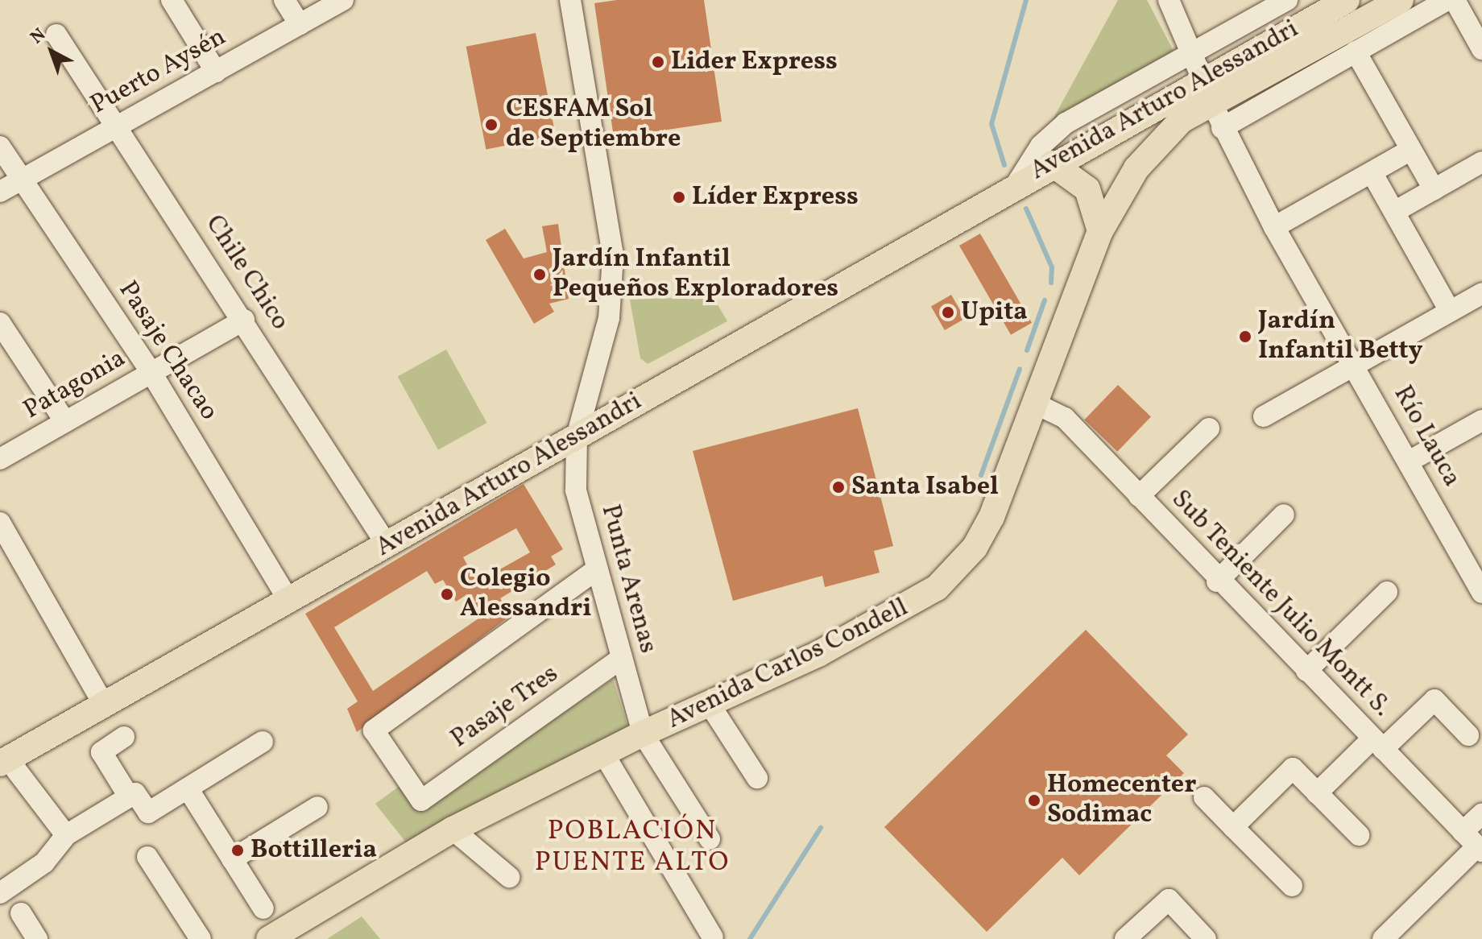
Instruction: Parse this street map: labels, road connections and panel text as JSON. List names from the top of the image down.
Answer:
{
  "streets": {
    "main road": ["Avenida Arturo Alessandri", "Avenida Carlos Condell"],
    "street": [
      "Puerto Aysén",
      "Chile Chico",
      "Pasaje Chacao",
      "Patagonia",
      "Río Lauca",
      "Punta Arenas",
      "Sub Teniente Julio Montt S.",
      "Pasaje Tres"
    ]
  },
  "crossings": [
    ["Puerto Aysén", "Chile Chico"],
    ["Puerto Aysén", "Pasaje Chacao"],
    ["Avenida Arturo Alessandri", "Chile Chico"],
    ["Avenida Arturo Alessandri", "Río Lauca"],
    ["Avenida Arturo Alessandri", "Punta Arenas"],
    ["Avenida Arturo Alessandri", "Avenida Carlos Condell"],
    ["Chile Chico", "Patagonia"],
    ["Pasaje Chacao", "Patagonia"],
    ["Punta Arenas", "Avenida Carlos Condell"],
    ["Punta Arenas", "Pasaje Tres"],
    ["Sub Teniente Julio Montt S.", "Avenida Carlos Condell"]
  ],
  "districts": ["POBLACIÓN PUENTE ALTO"],
  "places": [
    "Lider Express",
    "CESFAM Sol de Septiembre",
    "Líder Express",
    "Jardín Infantil Pequeños Exploradores",
    "Upita",
    "Jardín Infantil Betty",
    "Santa Isabel",
    "Colegio Alessandri",
    "Homecenter Sodimac",
    "Bottilleria"
  ],
  "north": "top left"
}
